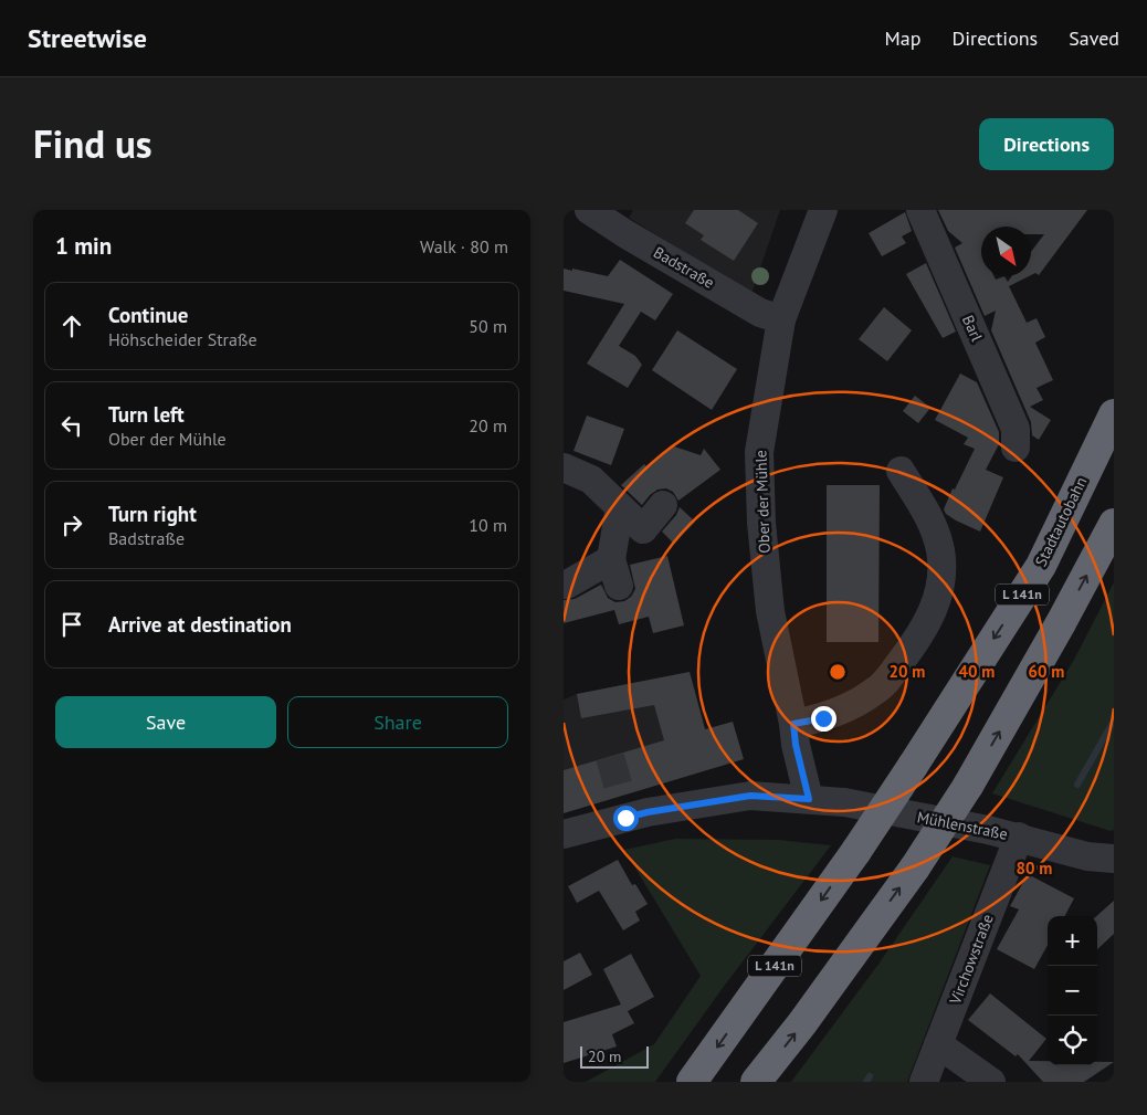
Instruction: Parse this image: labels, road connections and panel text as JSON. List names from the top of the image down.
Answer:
{
  "streets": {
    "highway": ["Stadtautobahn", "L 141n"],
    "street": [
      "Badstraße",
      "Barl",
      "Ober der Mühle",
      "Mühlenstraße",
      "Virchowstraße"
    ]
  },
  "crossings": [
    ["Badstraße", "Ober der Mühle"],
    ["Ober der Mühle", "Mühlenstraße"],
    ["Mühlenstraße", "Virchowstraße"]
  ],
  "scale_bar": "20 m",
  "north": "bottom right",
  "page": {
    "header": "Streetwise",
    "nav": ["Map", "Directions", "Saved"],
    "title": "Find us",
    "buttons": [
      "Directions",
      ["Save", "Share"]
    ],
    "heading": ["1 min", "Walk · 80 m"],
    "list": [
      ["Continue", "Höhscheider Straße", "50 m"],
      ["Turn left", "Ober der Mühle", "20 m"],
      ["Turn right", "Badstraße", "10 m"],
      "Arrive at destination"
    ],
    "map_buttons": ["+", "−"],
    "scale": "20 m"
  },
  "rings": [
    "20 m",
    "40 m",
    "60 m",
    "80 m"
  ]
}
